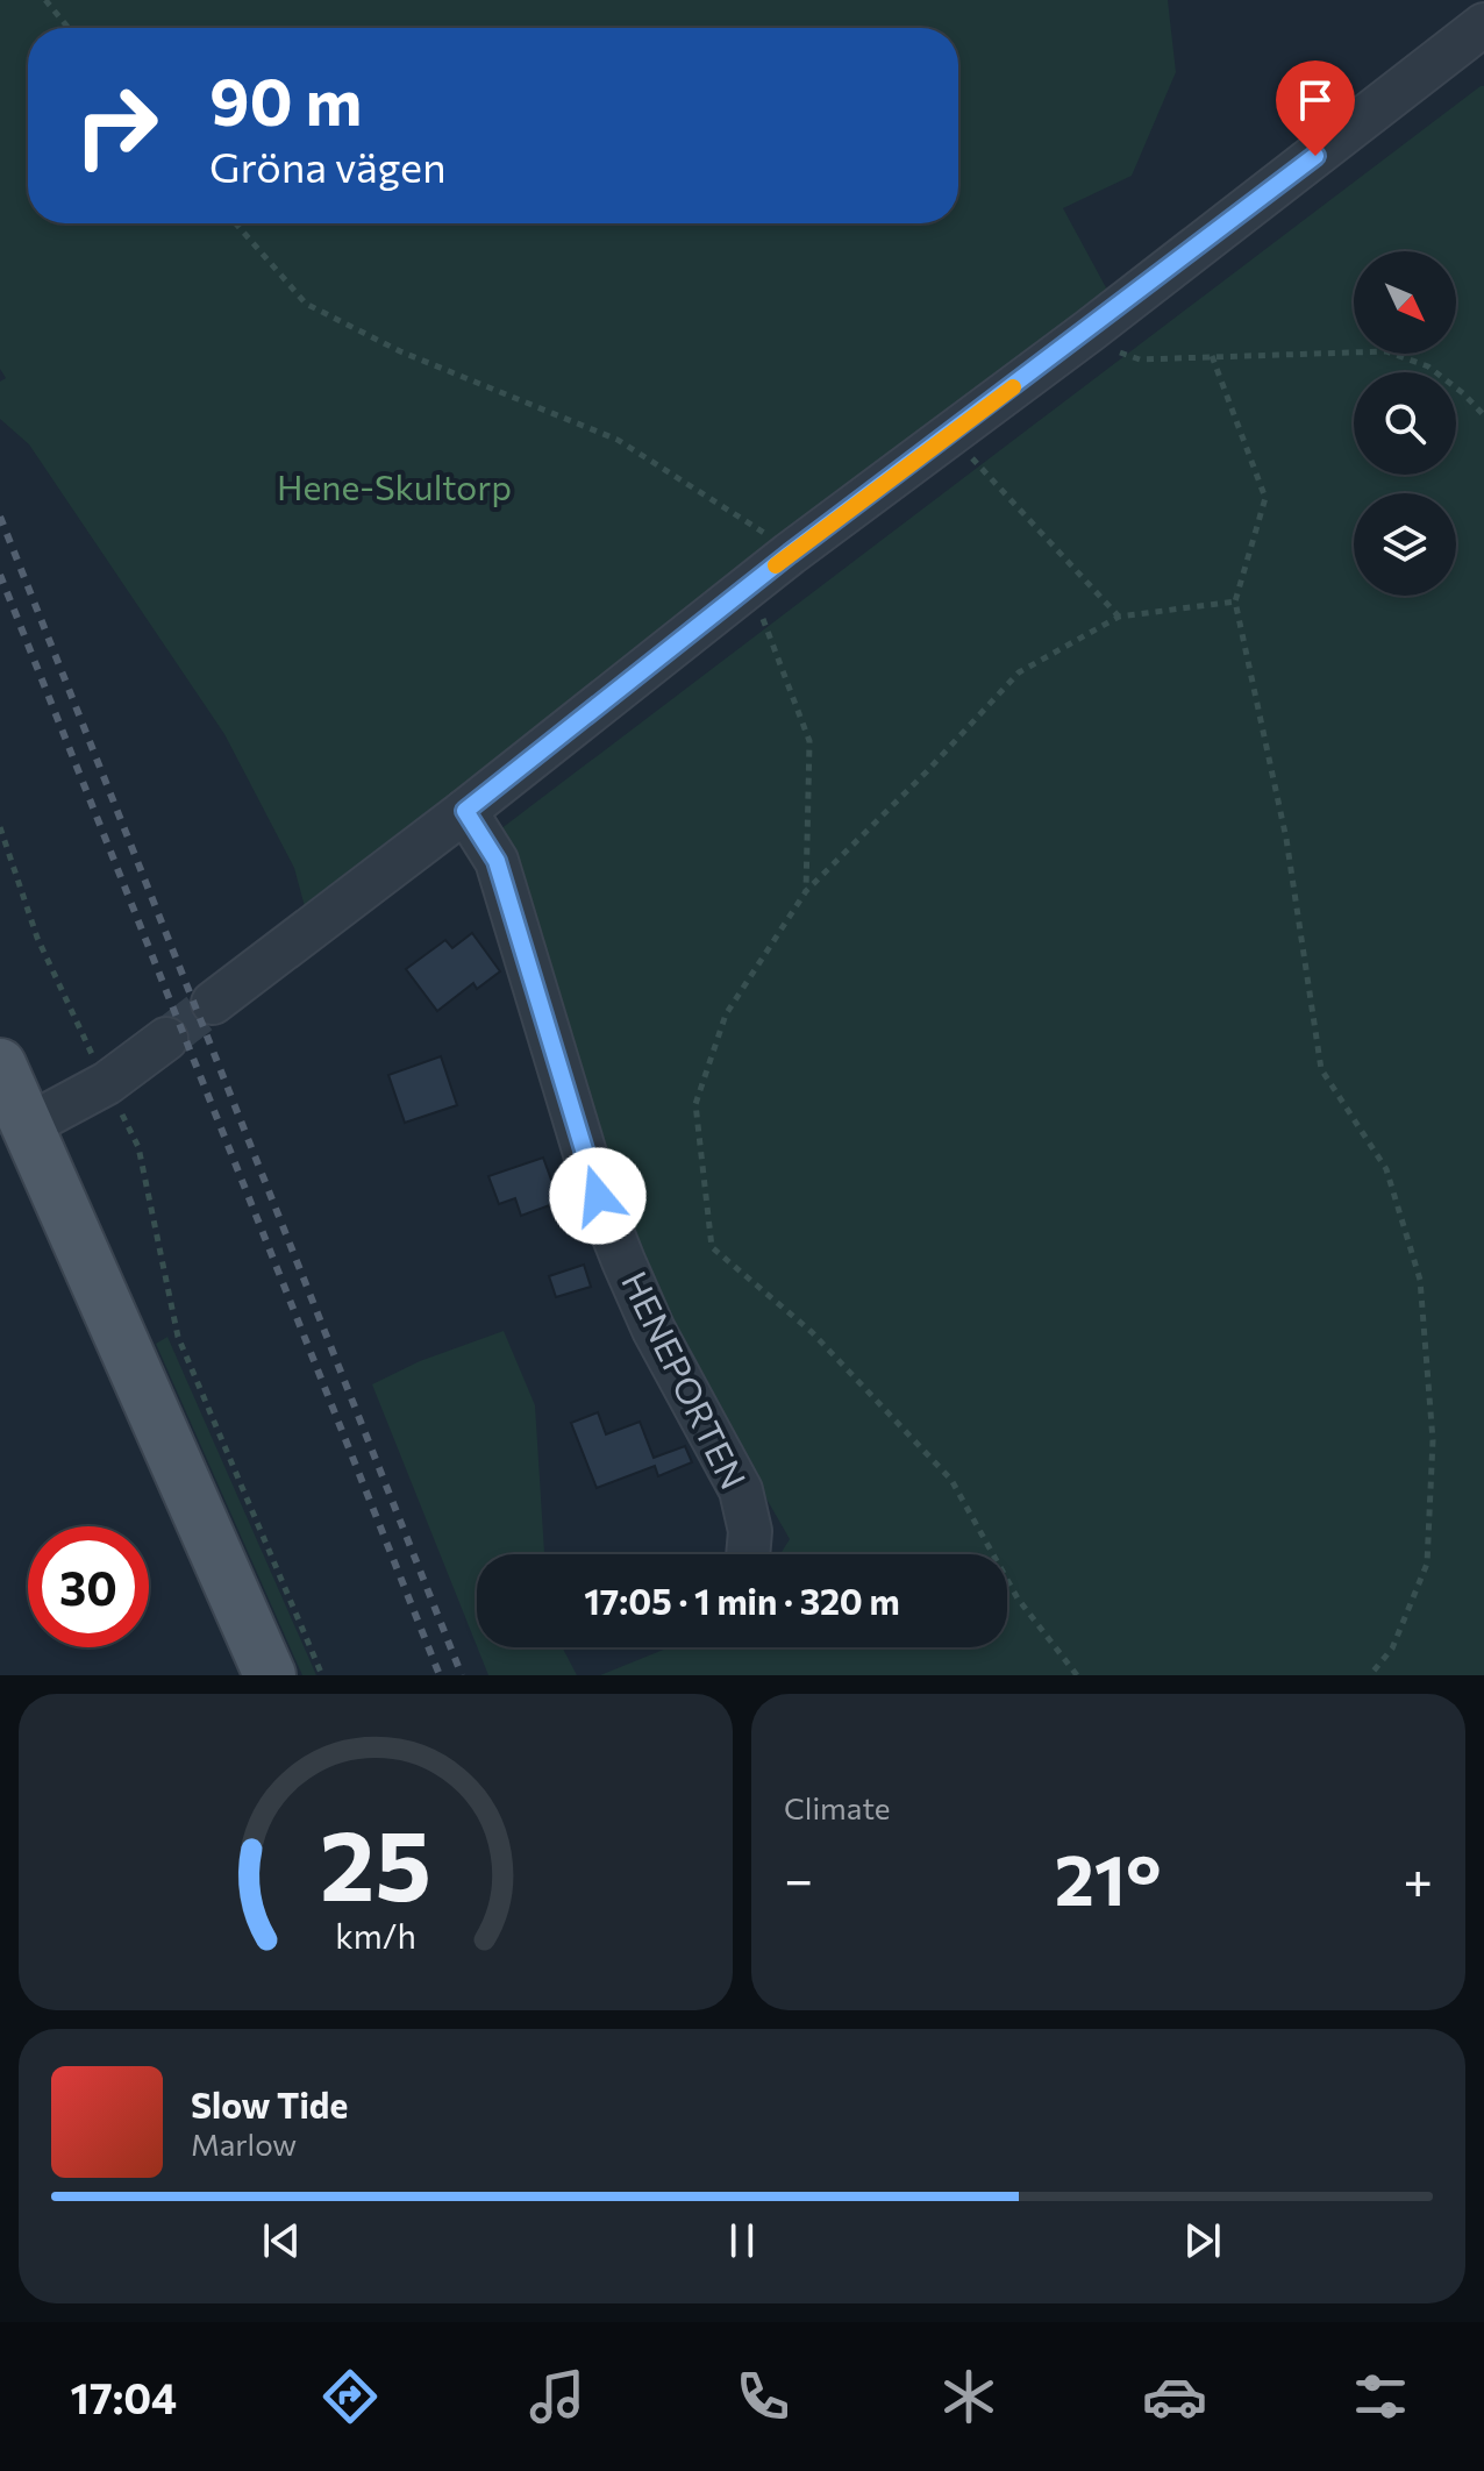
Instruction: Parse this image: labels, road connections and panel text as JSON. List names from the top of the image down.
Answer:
{
  "streets": {
    "street": ["HENEPORTEN"]
  },
  "parks": ["Hene-Skultorp"],
  "north": "bottom right",
  "page": {
    "turn": ["90 m", "Gröna vägen"],
    "limit": "30",
    "trip": "17:05 · 1 min · 320 m",
    "tile": "Climate",
    "heat": ["−", "21°", "+"],
    "song": ["Slow Tide", "Marlow"],
    "tabs": "17:04",
    "gauge": ["25", "km/h"]
  }
}
